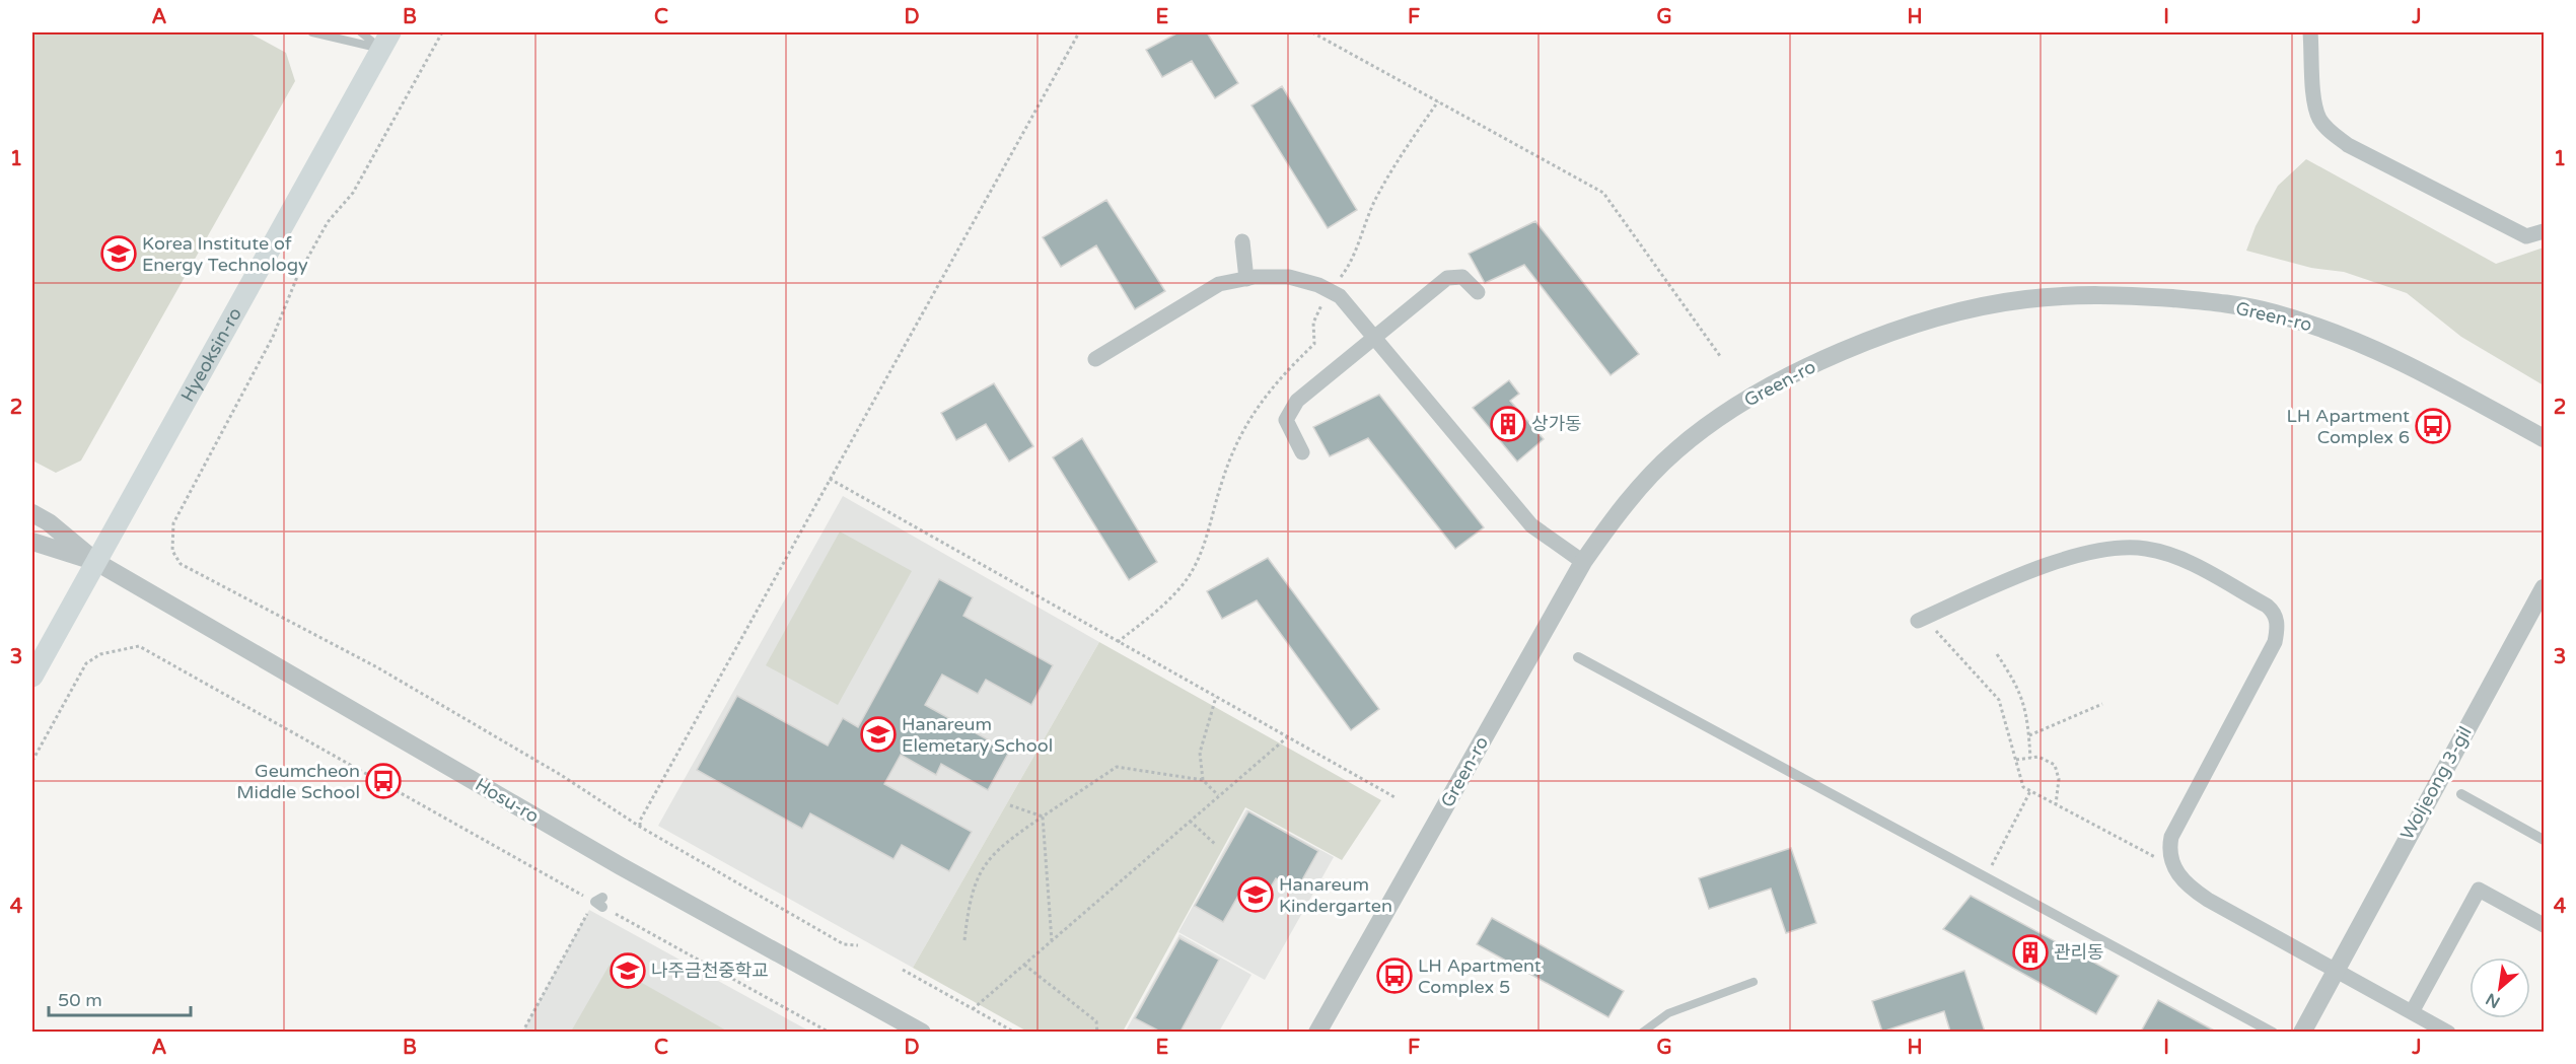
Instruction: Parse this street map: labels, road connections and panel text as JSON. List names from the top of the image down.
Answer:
{
  "streets": {
    "main road": ["Hyeoksin-ro"],
    "street": ["Green-ro", "Woljeong 3-gil", "Hosu-ro"]
  },
  "crossings": [
    ["Hyeoksin-ro", "Hosu-ro"]
  ],
  "places": {
    "school or university": [
      "Korea Institute of Energy Technology",
      "Hanareum Elemetary School",
      "Hanareum Kindergarten",
      "나주금천중학교"
    ],
    "building": ["상가동", "관리동"],
    "bus stop": ["LH Apartment Complex 6", "Geumcheon Middle School", "LH Apartment Complex 5"]
  },
  "scale_bar": "50 m",
  "north": "bottom left",
  "grid": {
    "columns": [
      "A",
      "B",
      "C",
      "D",
      "E",
      "F",
      "G",
      "H",
      "I",
      "J"
    ],
    "rows": [
      "1",
      "2",
      "3",
      "4"
    ]
  }
}
